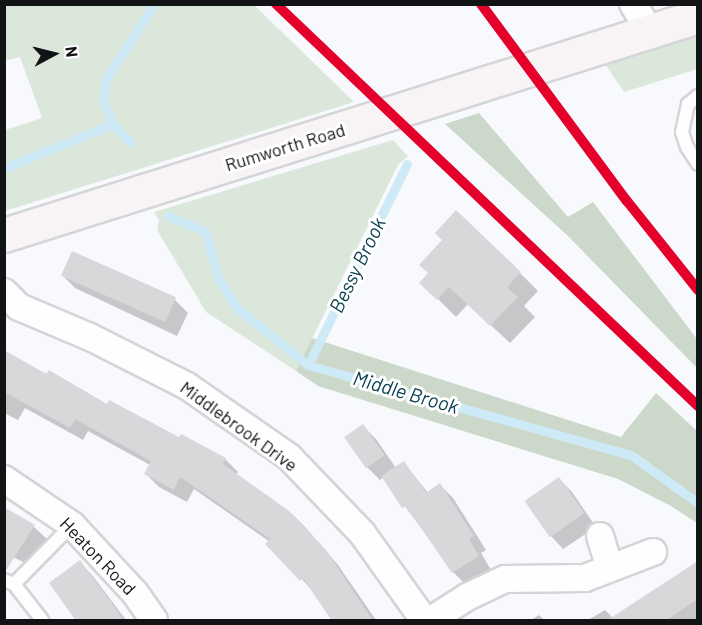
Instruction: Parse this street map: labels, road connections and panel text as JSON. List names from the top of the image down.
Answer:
{
  "streets": {
    "street": ["Rumworth Road", "Middlebrook Drive", "Heaton Road"]
  },
  "water": ["Bessy Brook", "Middle Brook"],
  "north": "right"
}
